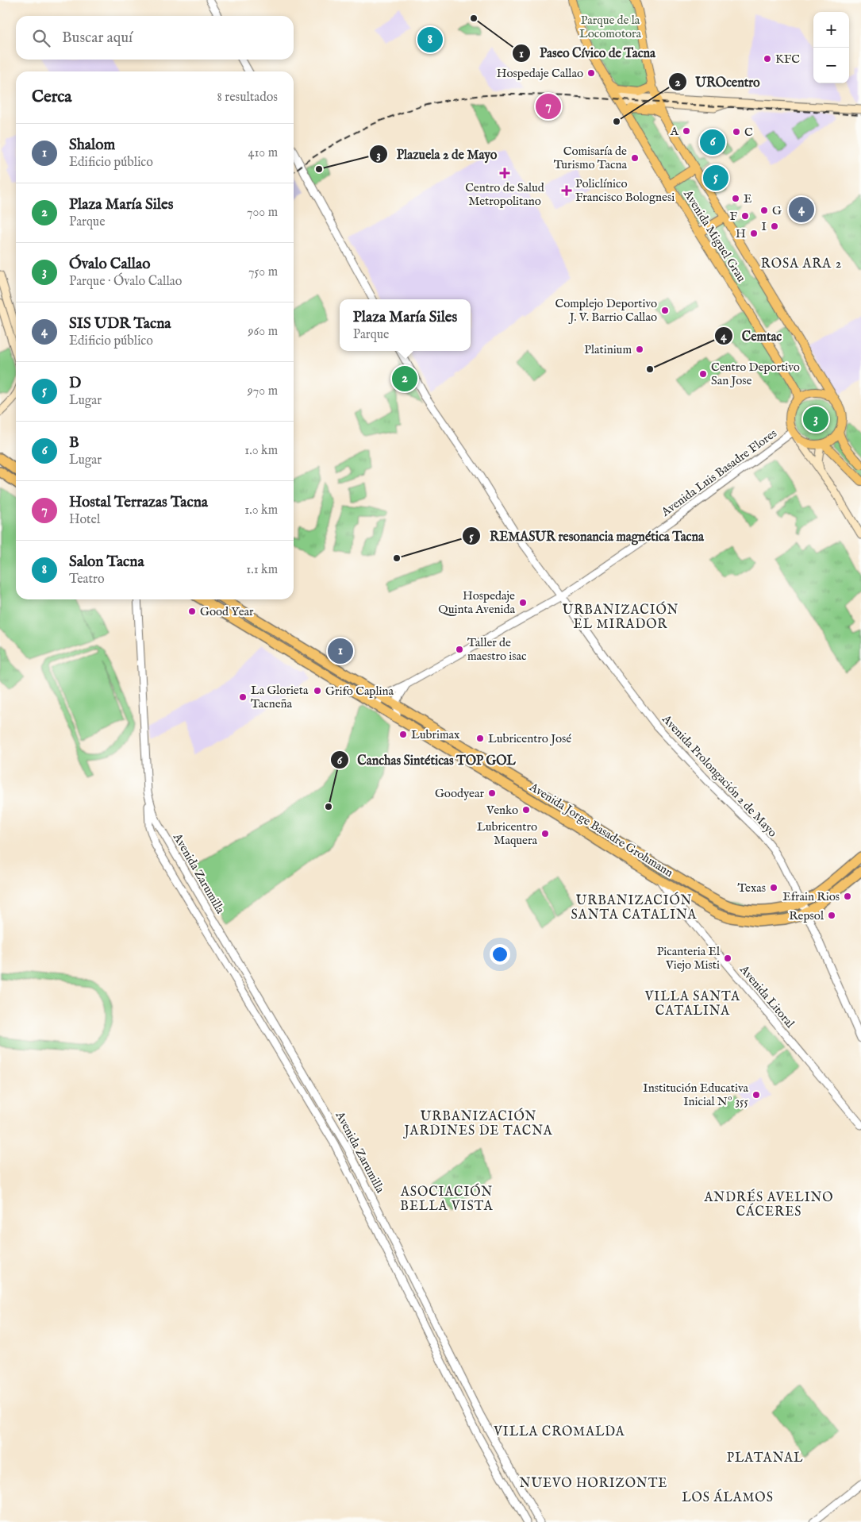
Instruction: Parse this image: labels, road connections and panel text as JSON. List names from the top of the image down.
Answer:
{
  "streets": {
    "highway": ["Avenida Jorge Basadre Grohmann"],
    "main road": ["Avenida Miguel Grau"],
    "street": [
      "Avenida Luis Basadre Flores",
      "Avenida Prolongación 2 de Mayo",
      "Avenida Zarumilla",
      "Avenida Litoral"
    ]
  },
  "crossings": [
    ["Avenida Miguel Grau", "Avenida Luis Basadre Flores"],
    ["Avenida Luis Basadre Flores", "Avenida Prolongación 2 de Mayo"],
    ["Avenida Luis Basadre Flores", "Avenida Jorge Basadre Grohmann"],
    ["Avenida Prolongación 2 de Mayo", "Avenida Jorge Basadre Grohmann"],
    ["Avenida Jorge Basadre Grohmann", "Avenida Litoral"]
  ],
  "districts": [
    "ROSA ARA 2",
    "URBANIZACIÓN EL MIRADOR",
    "URBANIZACIÓN SANTA CATALINA",
    "VILLA SANTA CATALINA",
    "URBANIZACIÓN JARDINES DE TACNA",
    "ASOCIACIÓN BELLA VISTA",
    "ANDRÉS AVELINO CÁCERES",
    "VILLA CROMALDA",
    "PLATANAL",
    "NUEVO HORIZONTE",
    "LOS ÁLAMOS"
  ],
  "parks": ["Parque de la Locomotora"],
  "places": {
    "other": [
      "Paseo Cívico de Tacna",
      "KFC",
      "Hospedaje Callao",
      "UROcentro",
      "A",
      "C",
      "Comisaría de Turismo Tacna",
      "Plazuela 2 de Mayo",
      "E",
      "G",
      "F",
      "I",
      "H",
      "Complejo Deportivo J. V. Barrio Callao",
      "Platinium",
      "Cemtac",
      "Centro Deportivo San Jose",
      "REMASUR resonancia magnética Tacna",
      "Hospedaje Quinta Avenida",
      "Good Year",
      "Taller de maestro isac",
      "Grifo Caplina",
      "La Glorieta Tacneña",
      "Lubrimax",
      "Lubricentro José",
      "Goodyear",
      "Canchas Sintéticas TOP GOL",
      "Venko",
      "Lubricentro Maquera",
      "Texas",
      "Efrain Rios",
      "Repsol",
      "Picanteria El Viejo Misti",
      "Institución Educativa Inicial Nº 355"
    ],
    "health": ["Centro de Salud Metropolitano", "Policlínico Francisco Bolognesi"]
  },
  "page": {
    "map_buttons": ["+", "−"],
    "search": "Buscar aquí",
    "pins": [
      "8",
      "7",
      "6",
      "5",
      "4",
      "2",
      "3",
      "1"
    ],
    "heading": ["Cerca", "8 resultados"],
    "list": [
      {
        "mark": "1",
        "name": "Shalom",
        "note": "Edificio público",
        "value": "410 m"
      },
      {
        "mark": "2",
        "name": "Plaza María Siles",
        "note": "Parque",
        "value": "700 m"
      },
      {
        "mark": "3",
        "name": "Óvalo Callao",
        "note": "Parque · Óvalo Callao",
        "value": "750 m"
      },
      {
        "mark": "4",
        "name": "SIS UDR Tacna",
        "note": "Edificio público",
        "value": "960 m"
      },
      {
        "mark": "5",
        "name": "D",
        "note": "Lugar",
        "value": "970 m"
      },
      {
        "mark": "6",
        "name": "B",
        "note": "Lugar",
        "value": "1.0 km"
      },
      {
        "mark": "7",
        "name": "Hostal Terrazas Tacna",
        "note": "Hotel",
        "value": "1.0 km"
      },
      {
        "mark": "8",
        "name": "Salon Tacna",
        "note": "Teatro",
        "value": "1.1 km"
      }
    ],
    "popup": ["Plaza María Siles", "Parque"]
  }
}
